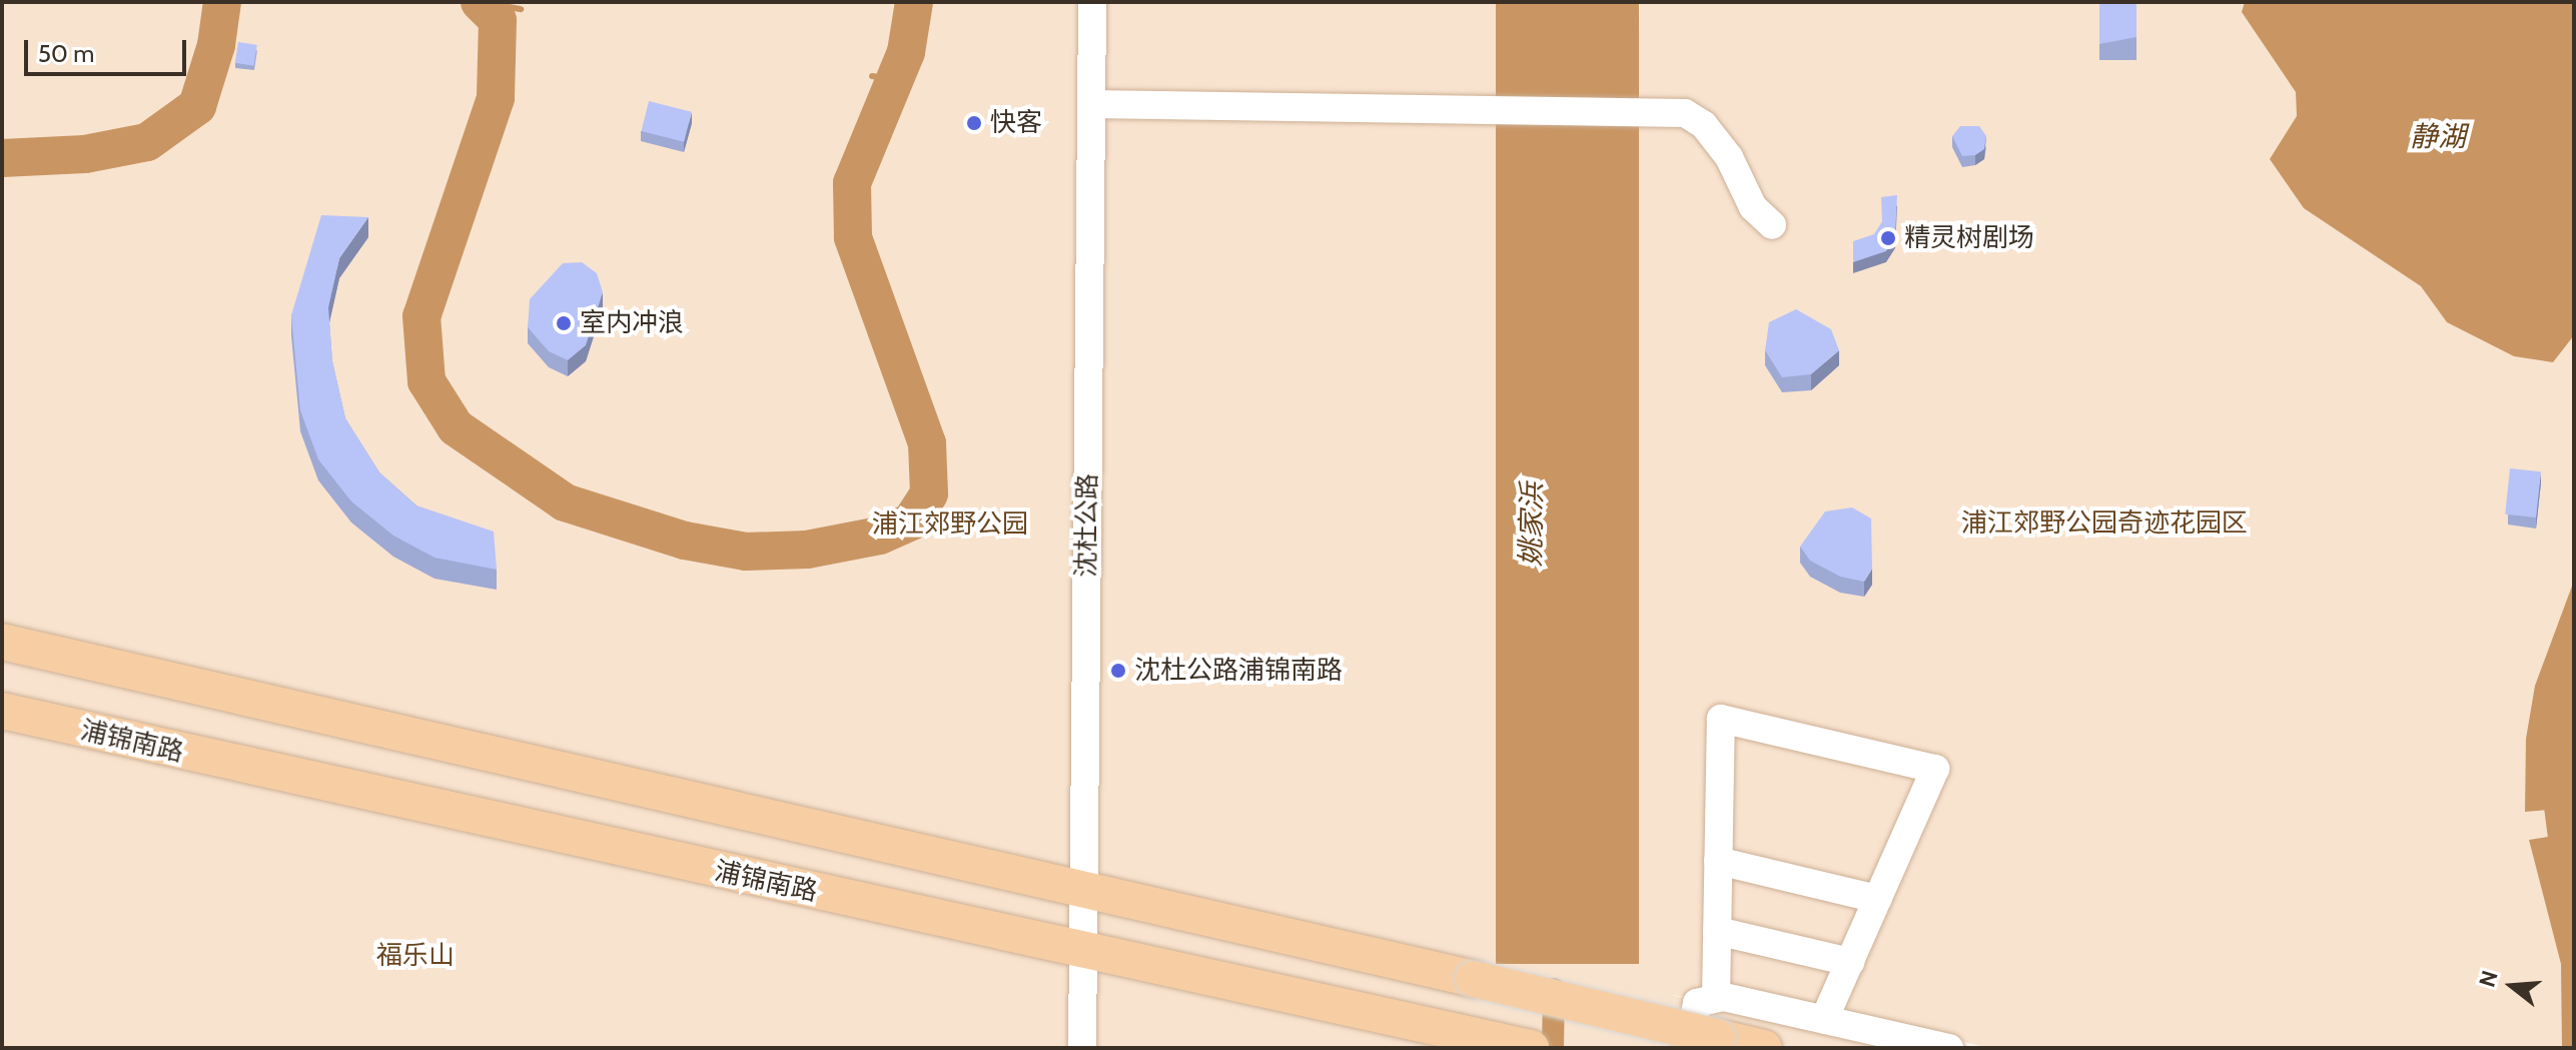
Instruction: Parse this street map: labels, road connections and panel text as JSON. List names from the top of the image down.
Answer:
{
  "streets": {
    "main road": ["浦锦南路"],
    "street": ["沈杜公路"]
  },
  "crossings": [
    ["沈杜公路", "浦锦南路"]
  ],
  "water": ["静湖", "姚家浜"],
  "parks": ["浦江郊野公园奇迹花园区", "浦江郊野公园", "福乐山"],
  "places": [
    "快客",
    "精灵树剧场",
    "室内冲浪",
    "沈杜公路浦锦南路"
  ],
  "scale_bar": "50 m",
  "north": "left"
}
